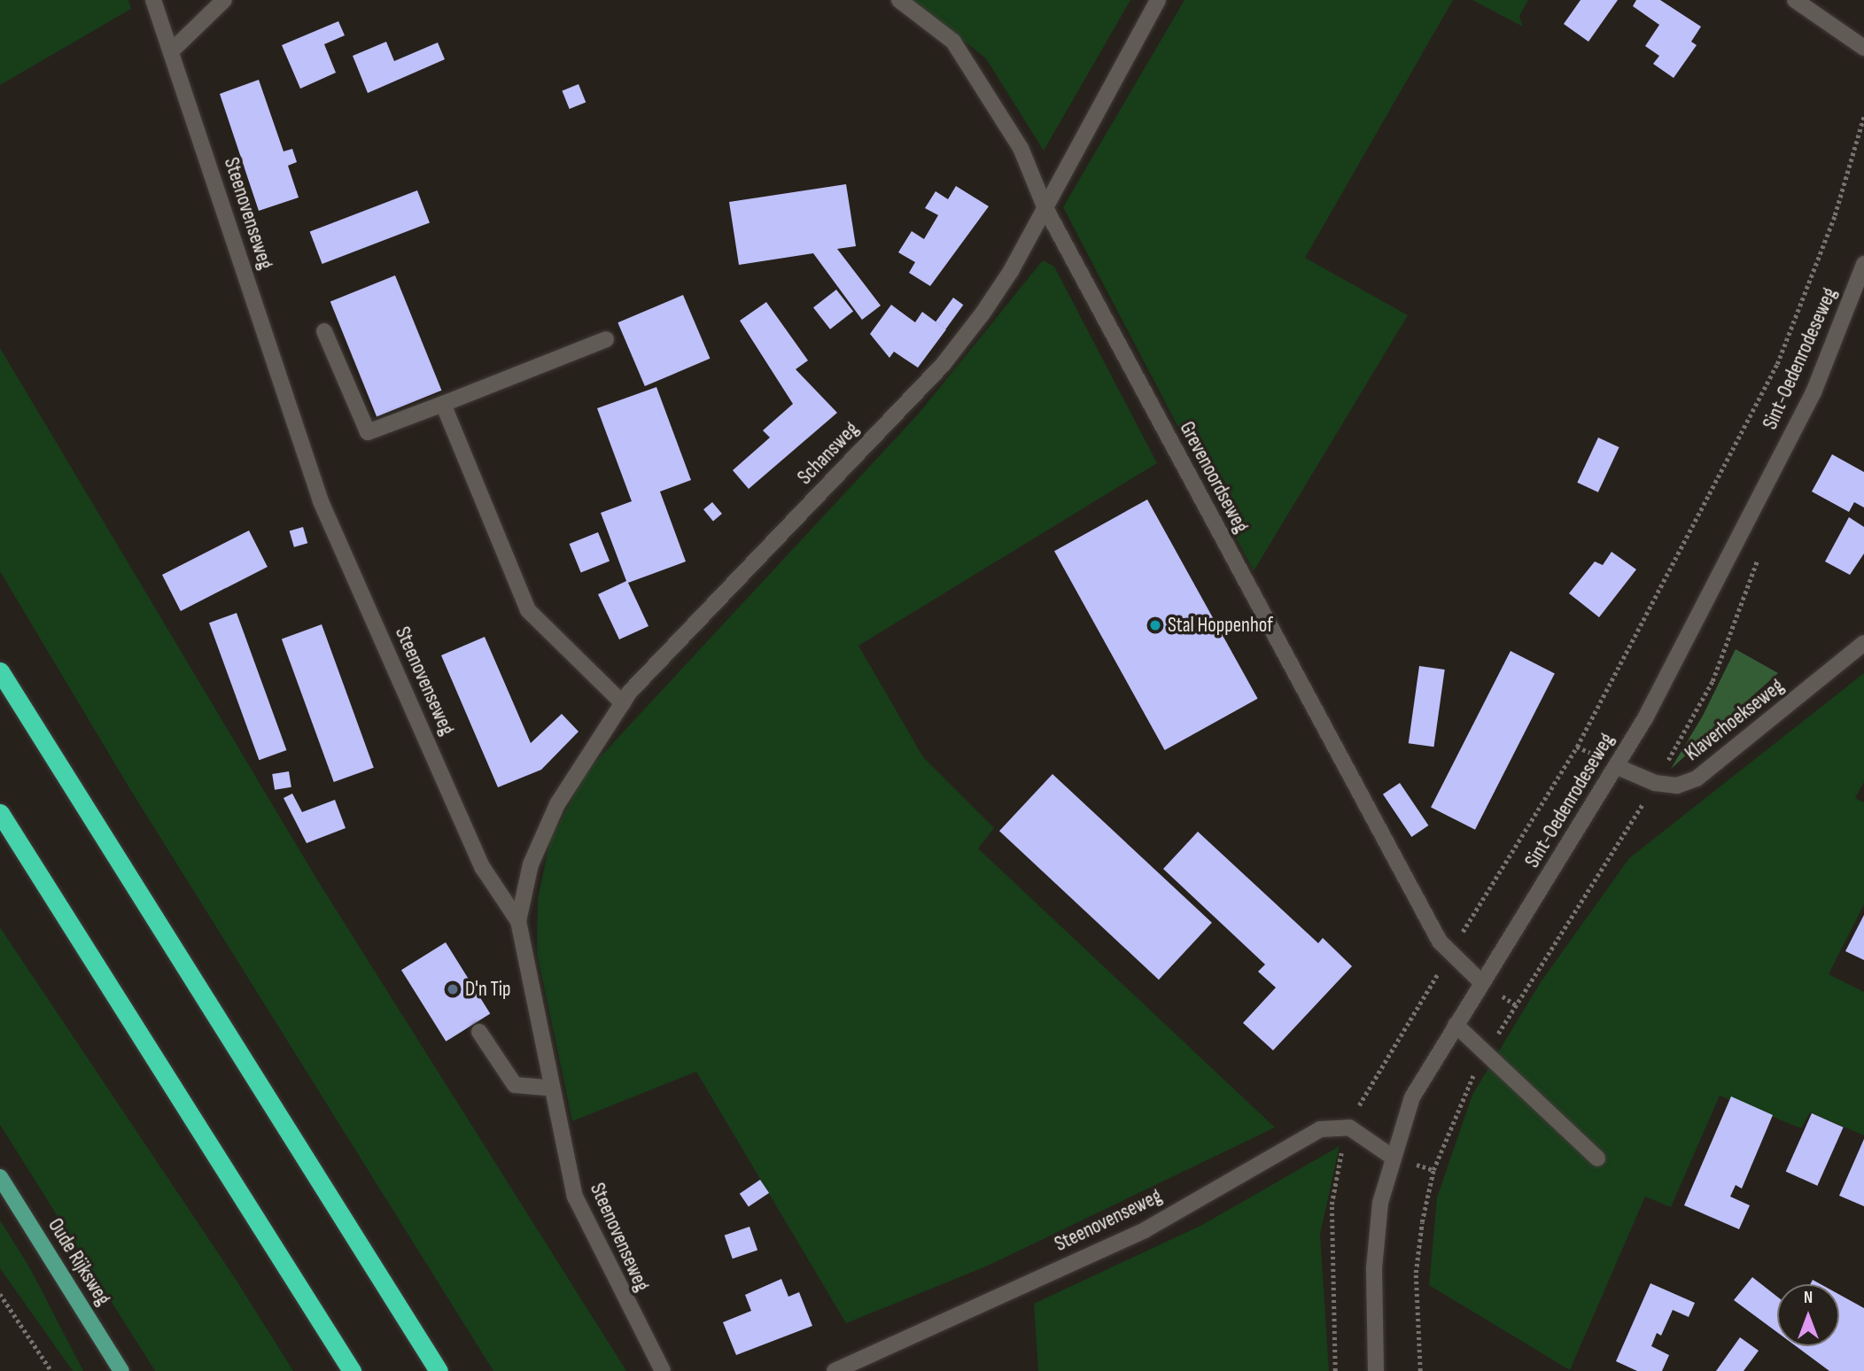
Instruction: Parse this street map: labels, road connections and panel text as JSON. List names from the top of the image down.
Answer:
{
  "streets": {
    "main road": ["Oude Rijksweg"],
    "street": [
      "Steenovenseweg",
      "Sint-Oedenrodeseweg",
      "Schansweg",
      "Grevenoordseweg",
      "Klaverhoekseweg"
    ]
  },
  "crossings": [
    ["Steenovenseweg", "Sint-Oedenrodeseweg"],
    ["Steenovenseweg", "Schansweg"],
    ["Sint-Oedenrodeseweg", "Grevenoordseweg"],
    ["Sint-Oedenrodeseweg", "Klaverhoekseweg"],
    ["Schansweg", "Grevenoordseweg"]
  ],
  "places": ["Stal Hoppenhof", "D'n Tip"],
  "north": "top"
}
